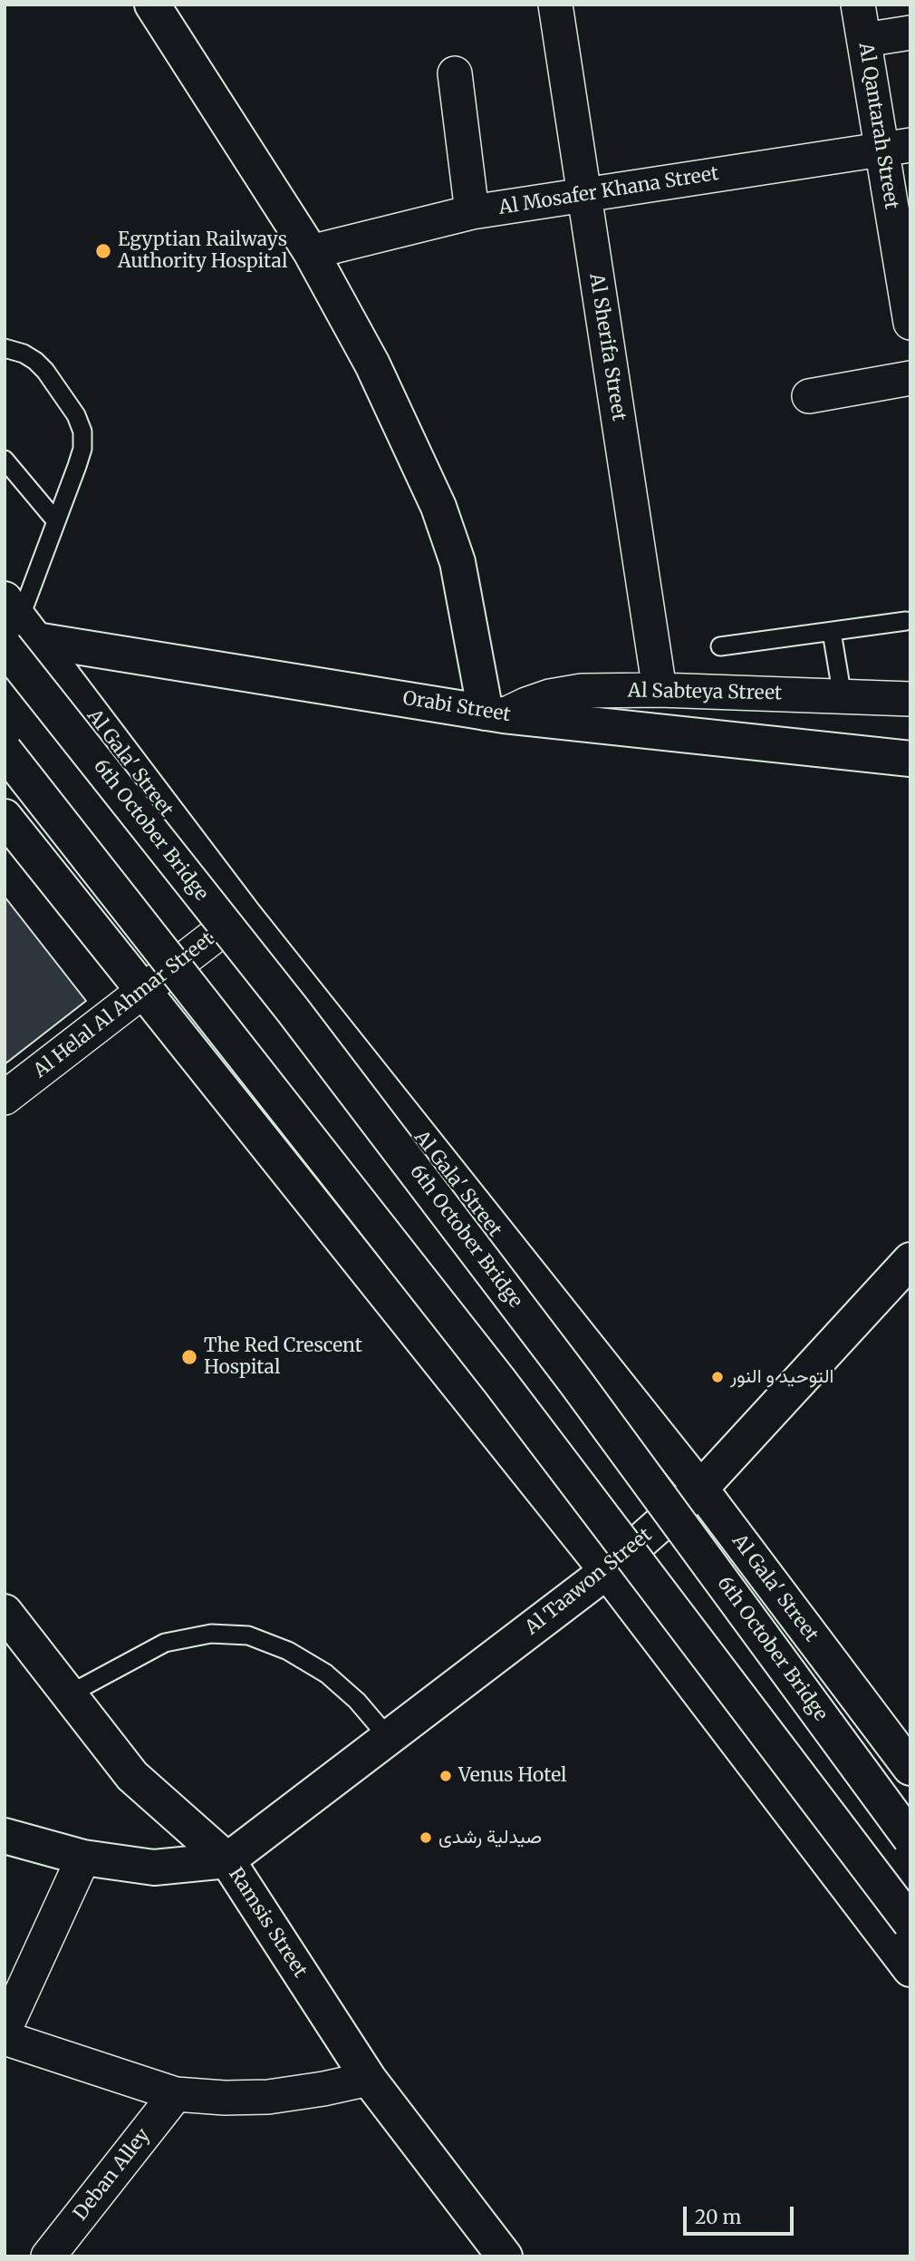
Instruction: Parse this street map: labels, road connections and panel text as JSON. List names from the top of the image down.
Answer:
{
  "streets": {
    "main road": [
      "Orabi Street",
      "Al Gala' Street",
      "6th October Bridge",
      "Al Taawon Street",
      "Ramsis Street"
    ],
    "street": [
      "Al Qantarah Street",
      "Al Mosafer Khana Street",
      "Al Sherifa Street",
      "Al Sabteya Street",
      "Al Helal Al Ahmar Street",
      "Deban Alley"
    ]
  },
  "crossings": [
    ["Al Qantarah Street", "Al Mosafer Khana Street"],
    ["Al Mosafer Khana Street", "Al Sherifa Street"],
    ["Al Sherifa Street", "Al Sabteya Street"],
    ["Al Sabteya Street", "Orabi Street"],
    ["Orabi Street", "Al Gala' Street"],
    ["Orabi Street", "6th October Bridge"],
    ["Al Gala' Street", "6th October Bridge"],
    ["Al Gala' Street", "Al Helal Al Ahmar Street"],
    ["Al Gala' Street", "Al Taawon Street"],
    ["Al Taawon Street", "Ramsis Street"]
  ],
  "places": [
    "Egyptian Railways Authority Hospital",
    "The Red Crescent Hospital",
    "التوحيد و النور",
    "Venus Hotel",
    "صيدلية رشدى"
  ],
  "scale_bar": "20 m"
}
